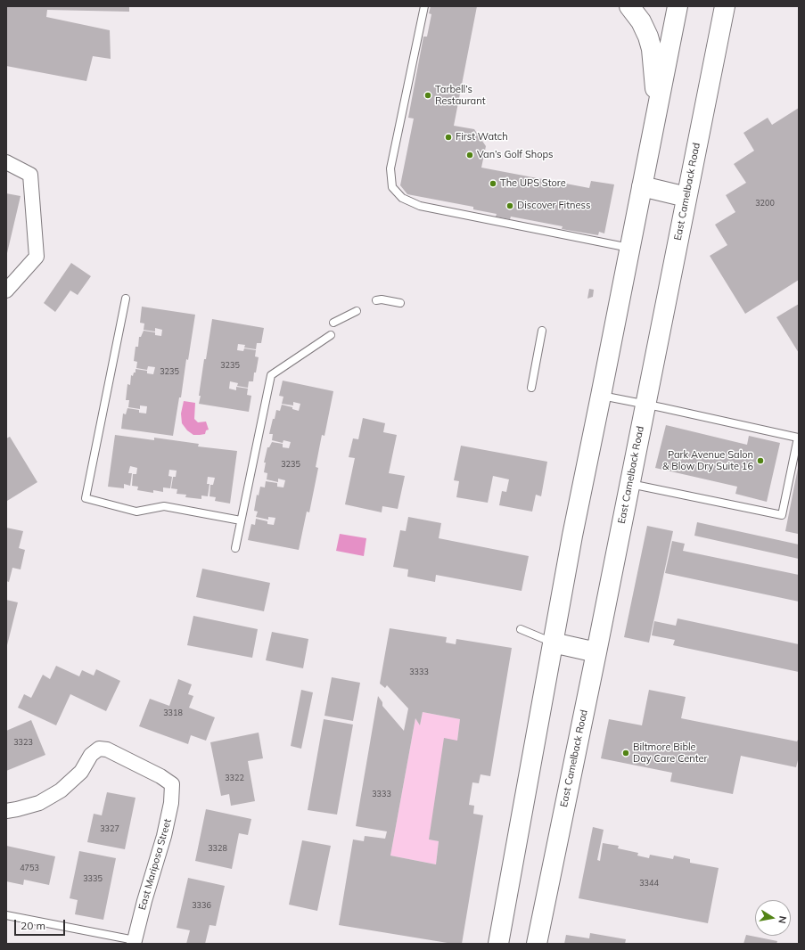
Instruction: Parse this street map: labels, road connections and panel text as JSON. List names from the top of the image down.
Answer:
{
  "streets": {
    "main road": ["East Camelback Road"],
    "street": ["East Mariposa Street"]
  },
  "places": [
    "Tarbell’s Restaurant",
    "First Watch",
    "Van’s Golf Shops",
    "The UPS Store",
    "Discover Fitness",
    "Park Avenue Salon & Blow Dry Suite 16",
    "Biltmore Bible Day Care Center"
  ],
  "house_numbers": [
    "3200",
    "3235",
    "3235",
    "3235",
    "3333",
    "3318",
    "3323",
    "3322",
    "3333",
    "3327",
    "3328",
    "4753",
    "3335",
    "3344",
    "3336"
  ],
  "scale_bar": "20 m",
  "north": "right"
}
